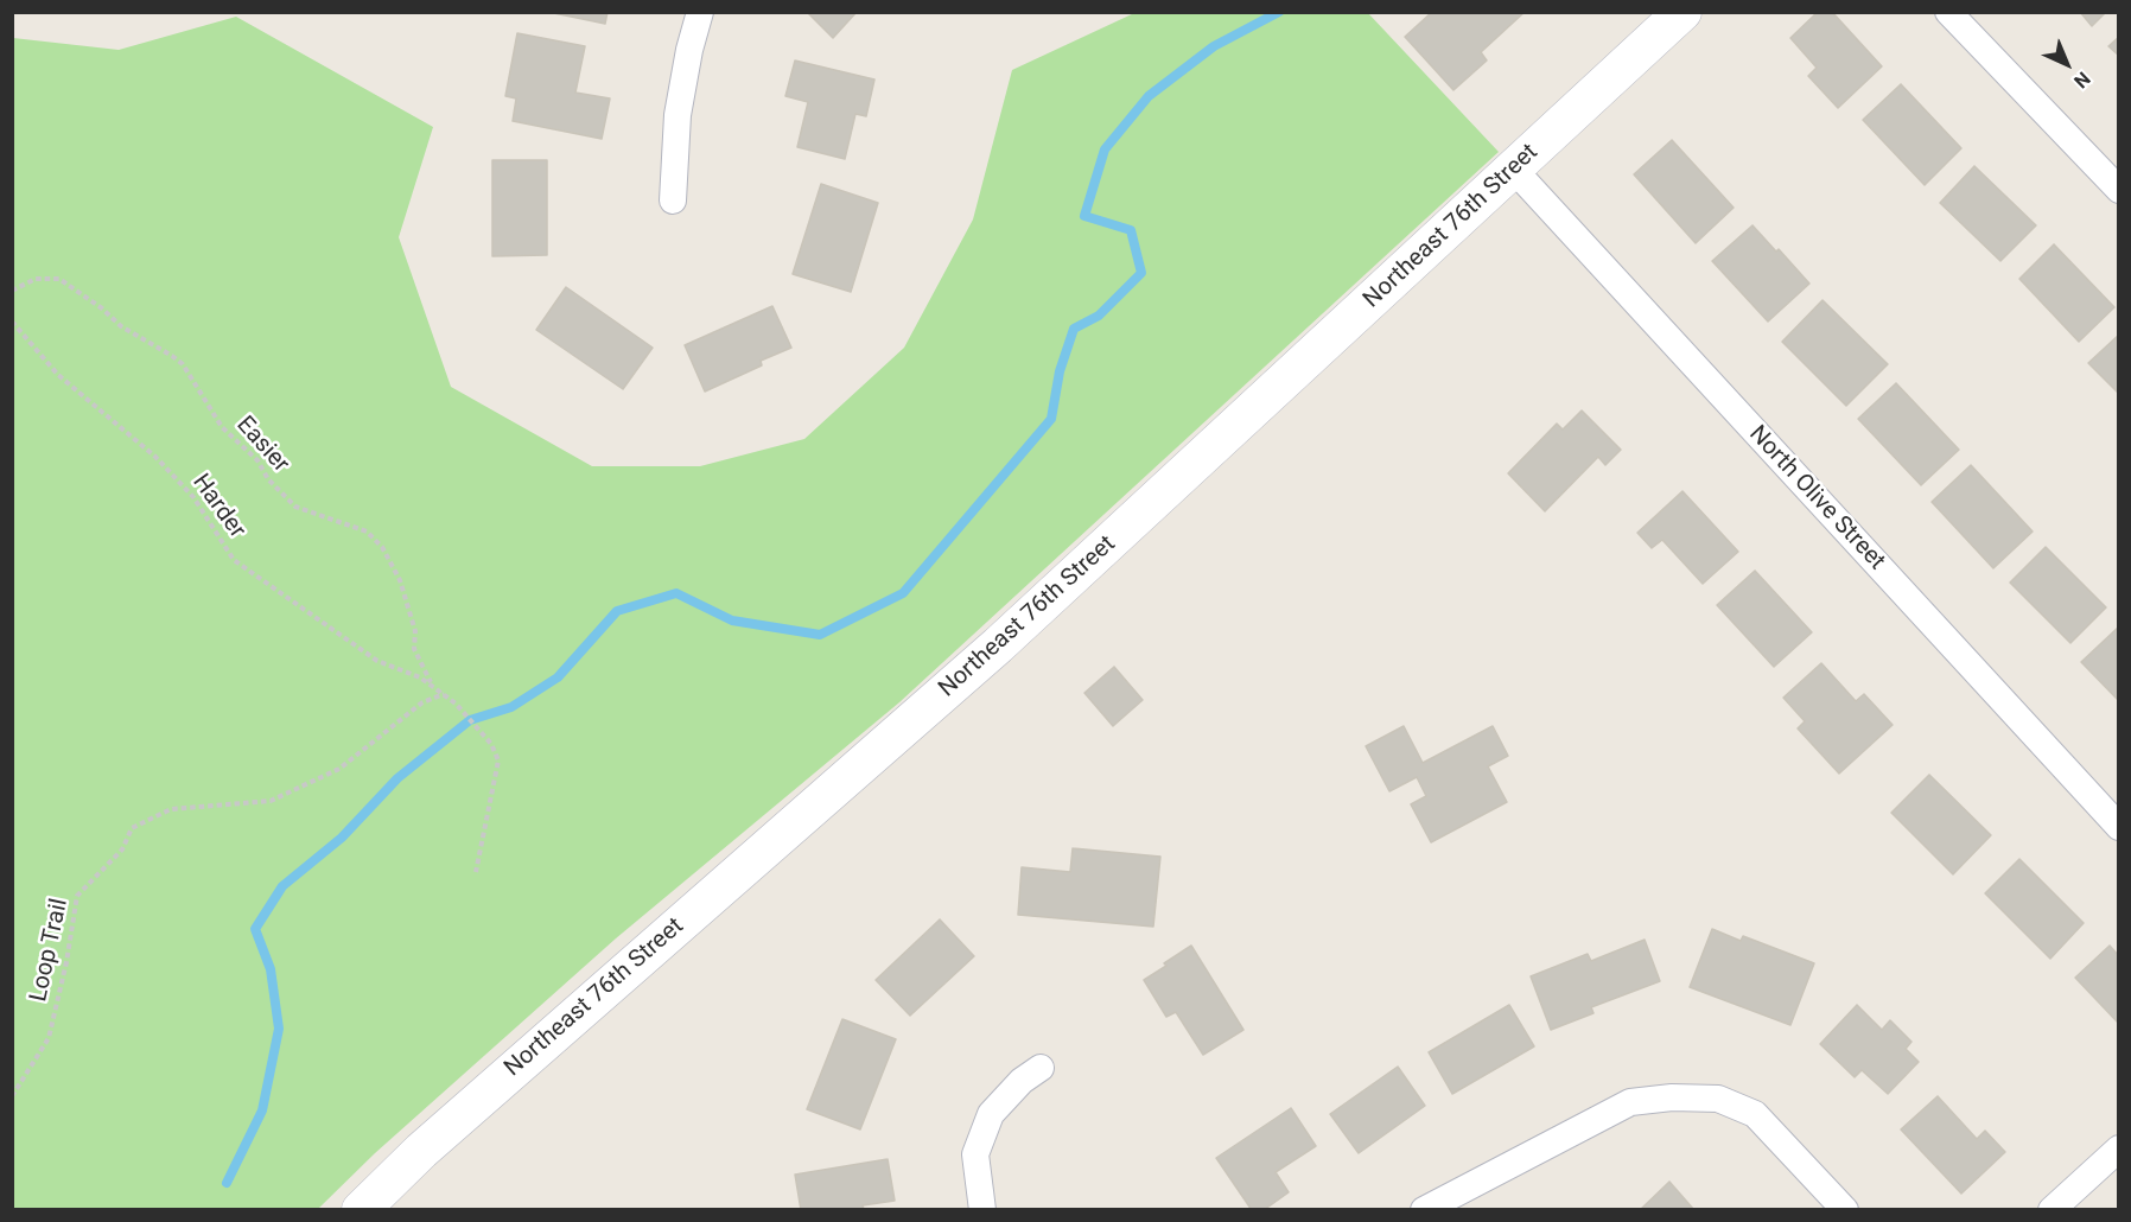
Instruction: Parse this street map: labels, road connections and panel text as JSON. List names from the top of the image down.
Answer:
{
  "streets": {
    "street": ["Northeast 76th Street", "North Olive Street"],
    "path": ["Easier", "Harder", "Loop Trail"]
  },
  "crossings": [
    ["Northeast 76th Street", "North Olive Street"],
    ["Easier", "Harder"],
    ["Harder", "Loop Trail"]
  ],
  "north": "bottom right"
}
